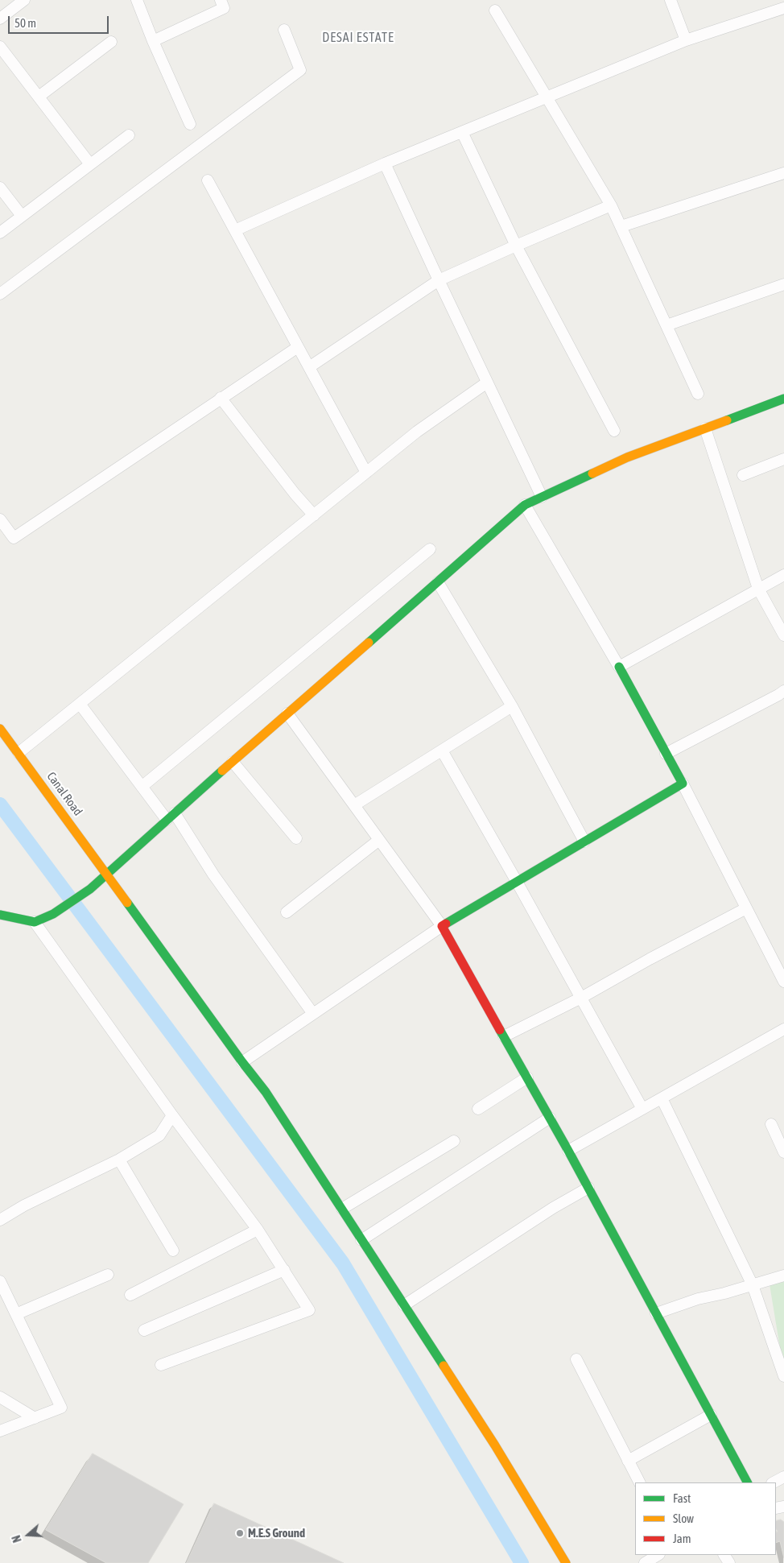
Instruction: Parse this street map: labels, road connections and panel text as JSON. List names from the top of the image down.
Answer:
{
  "streets": {
    "street": ["Canal Road"]
  },
  "districts": ["DESAI ESTATE"],
  "places": ["M.E.S Ground"],
  "legend": ["Fast", "Slow", "Jam"],
  "scale_bar": "50 m",
  "north": "left"
}
